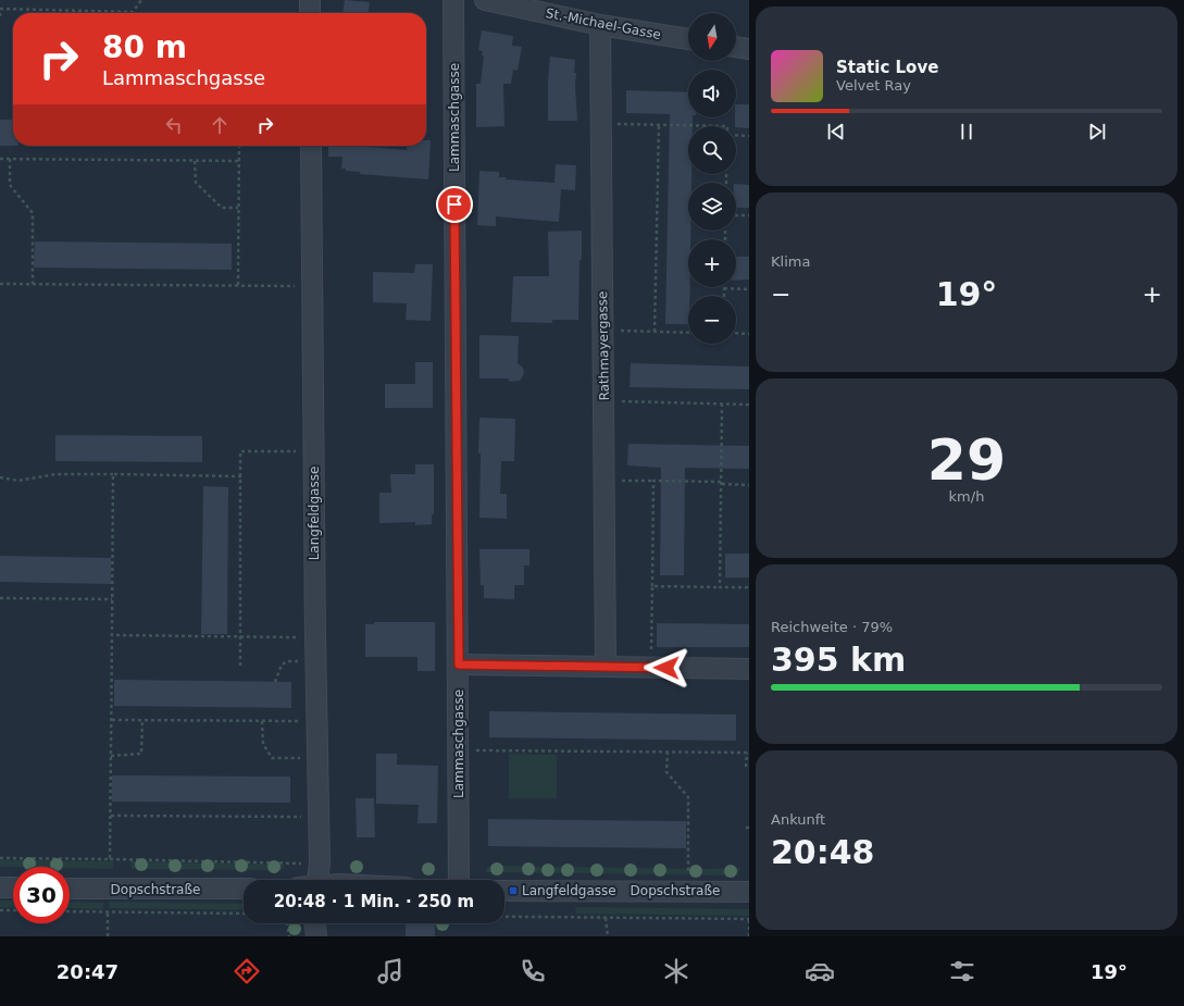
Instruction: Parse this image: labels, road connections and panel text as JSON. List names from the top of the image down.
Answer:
{
  "streets": {
    "street": [
      "St.-Michael-Gasse",
      "Lammaschgasse",
      "Rathmayergasse",
      "Langfeldgasse",
      "Dopschstraße"
    ]
  },
  "crossings": [
    ["St.-Michael-Gasse", "Rathmayergasse"]
  ],
  "places": {
    "transit": ["Langfeldgasse"]
  },
  "north": "bottom",
  "page": {
    "map_buttons": ["+", "−"],
    "turn": ["80 m", "Lammaschgasse"],
    "song": ["Static Love", "Velvet Ray"],
    "tile": [
      "Klima",
      ["29", "km/h"],
      ["Reichweite · 79%", "395 km"],
      ["Ankunft", "20:48"]
    ],
    "heat": ["−", "19°", "+"],
    "limit": "30",
    "trip": "20:48 · 1 Min. · 250 m",
    "tabs": ["20:47", "19°"]
  }
}
